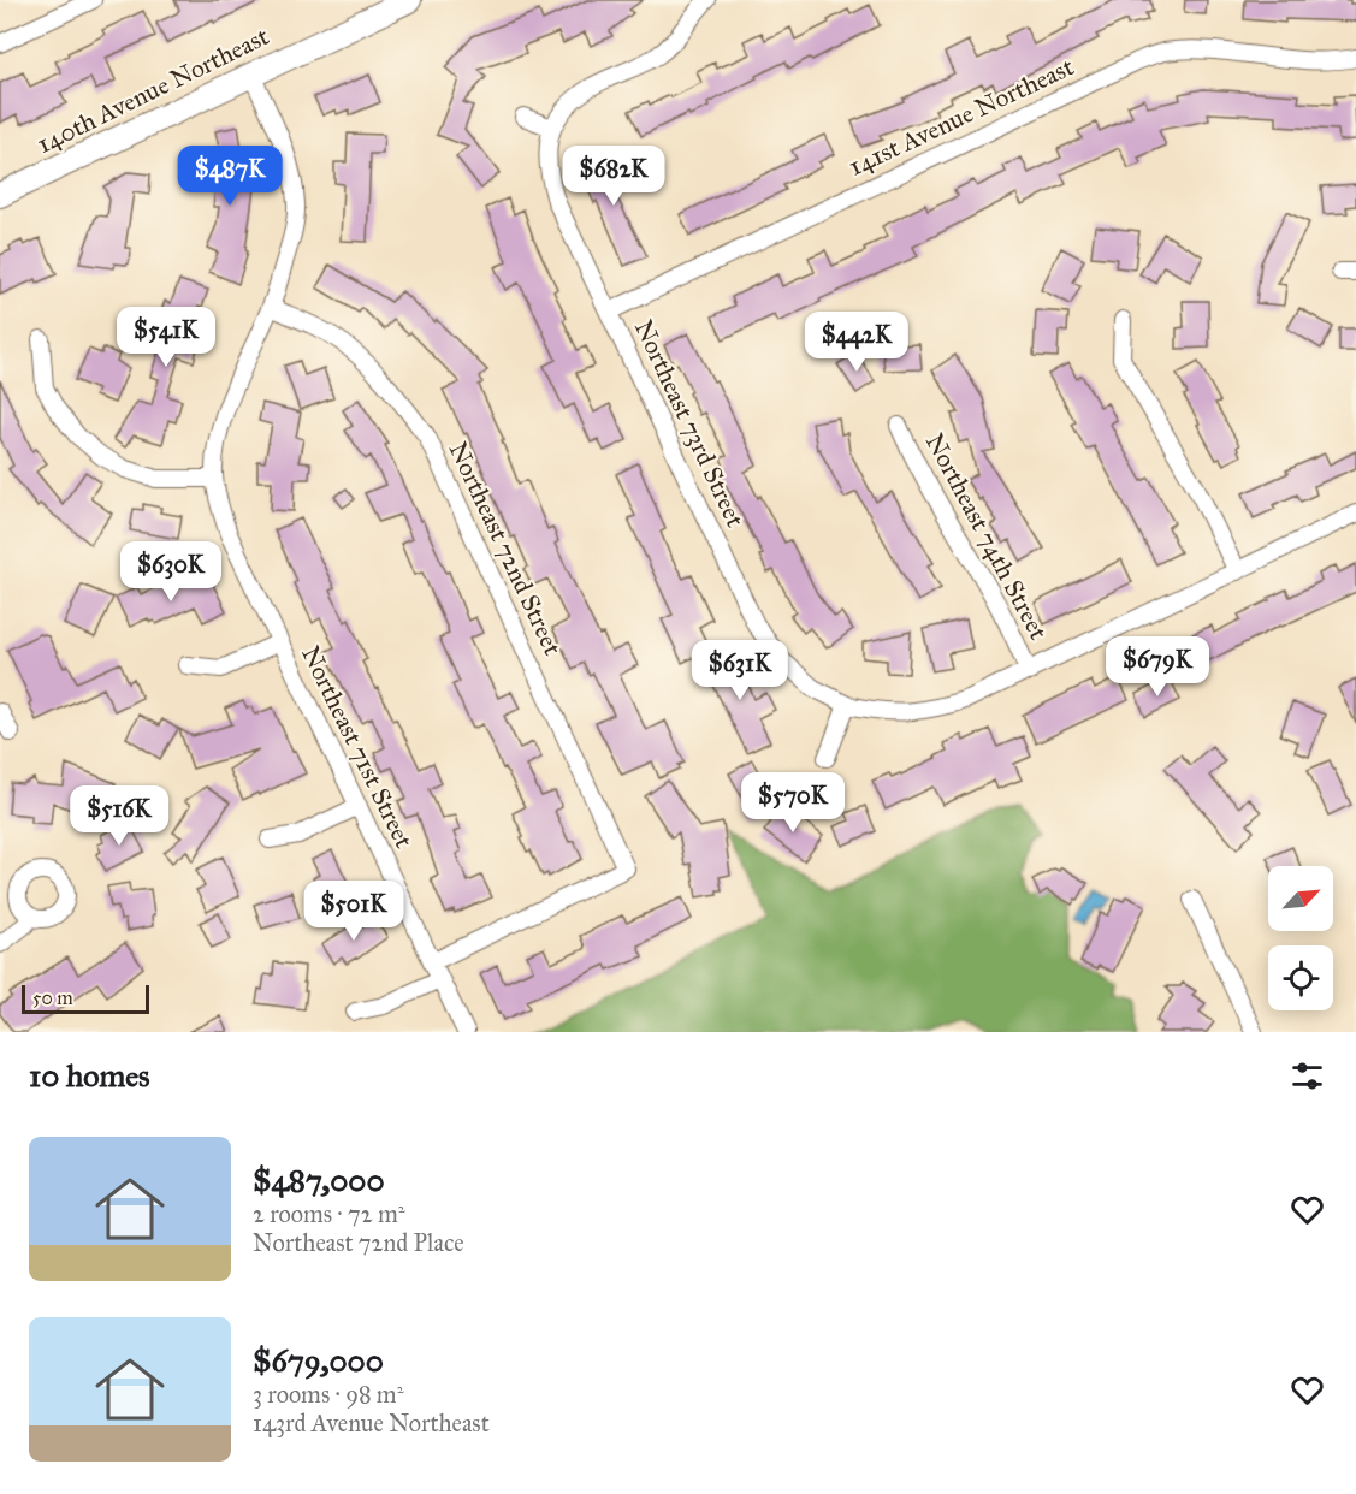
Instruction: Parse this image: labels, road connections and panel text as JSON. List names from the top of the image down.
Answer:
{
  "streets": {
    "main road": ["140th Avenue Northeast"],
    "street": [
      "141st Avenue Northeast",
      "Northeast 73rd Street",
      "Northeast 74th Street",
      "Northeast 72nd Street",
      "Northeast 71st Street"
    ]
  },
  "crossings": [
    ["141st Avenue Northeast", "Northeast 73rd Street"],
    ["Northeast 73rd Street", "Northeast 74th Street"],
    ["Northeast 72nd Street", "Northeast 71st Street"]
  ],
  "scale_bar": "50 m",
  "north": "top right",
  "page": {
    "price": [
      "$487K",
      "$682K",
      "$541K",
      "$442K",
      "$630K",
      "$679K",
      "$631K",
      "$570K",
      "$516K",
      "$501K"
    ],
    "scale": "50 m",
    "heading": "10 homes",
    "list": [
      {
        "name": "$487,000",
        "note": "2 rooms · 72 m² · Northeast 72nd Place"
      },
      {
        "name": "$679,000",
        "note": "3 rooms · 98 m² · 143rd Avenue Northeast"
      }
    ]
  }
}
